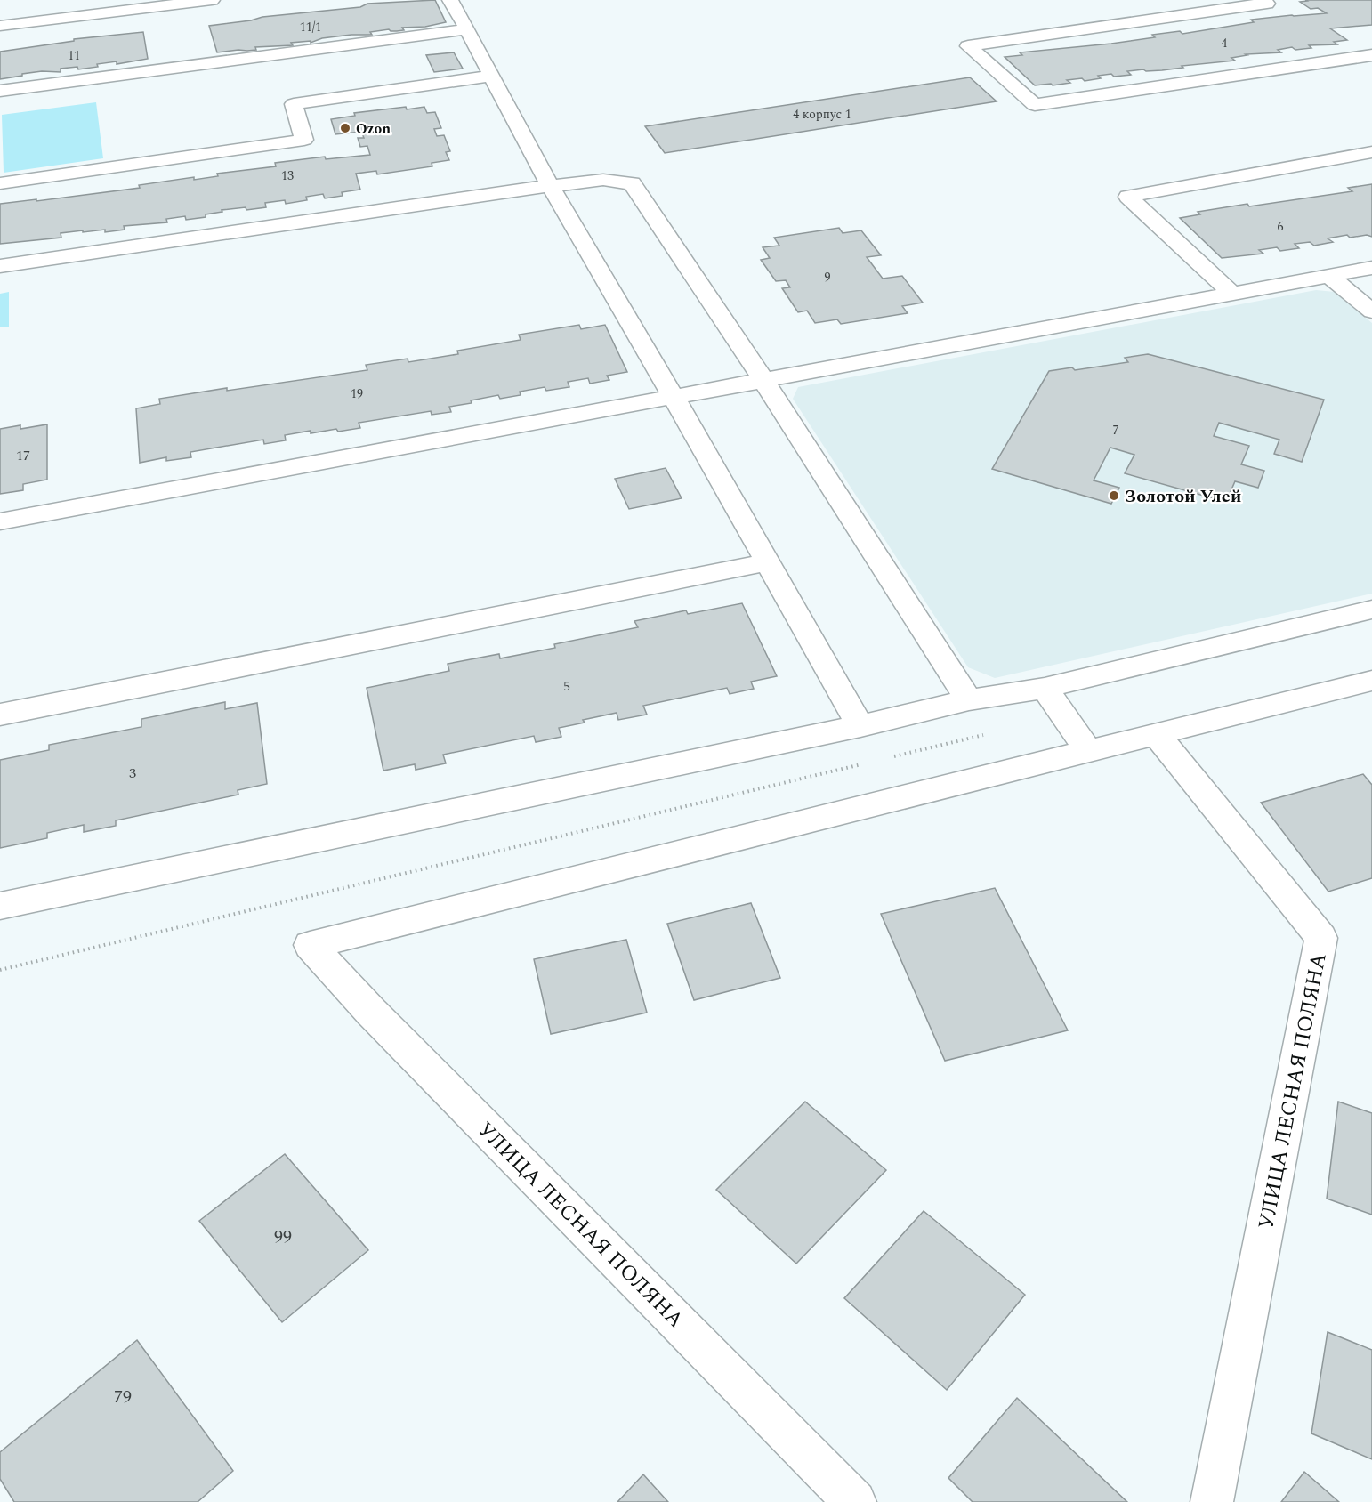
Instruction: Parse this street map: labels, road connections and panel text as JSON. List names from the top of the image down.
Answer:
{
  "streets": {
    "street": ["УЛИЦА ЛЕСНАЯ ПОЛЯНА"]
  },
  "places": ["Ozon", "Золотой Улей"],
  "house_numbers": [
    "11/1",
    "4",
    "11",
    "4 корпус 1",
    "13",
    "6",
    "9",
    "19",
    "7",
    "17",
    "5",
    "3",
    "99",
    "79"
  ]
}
